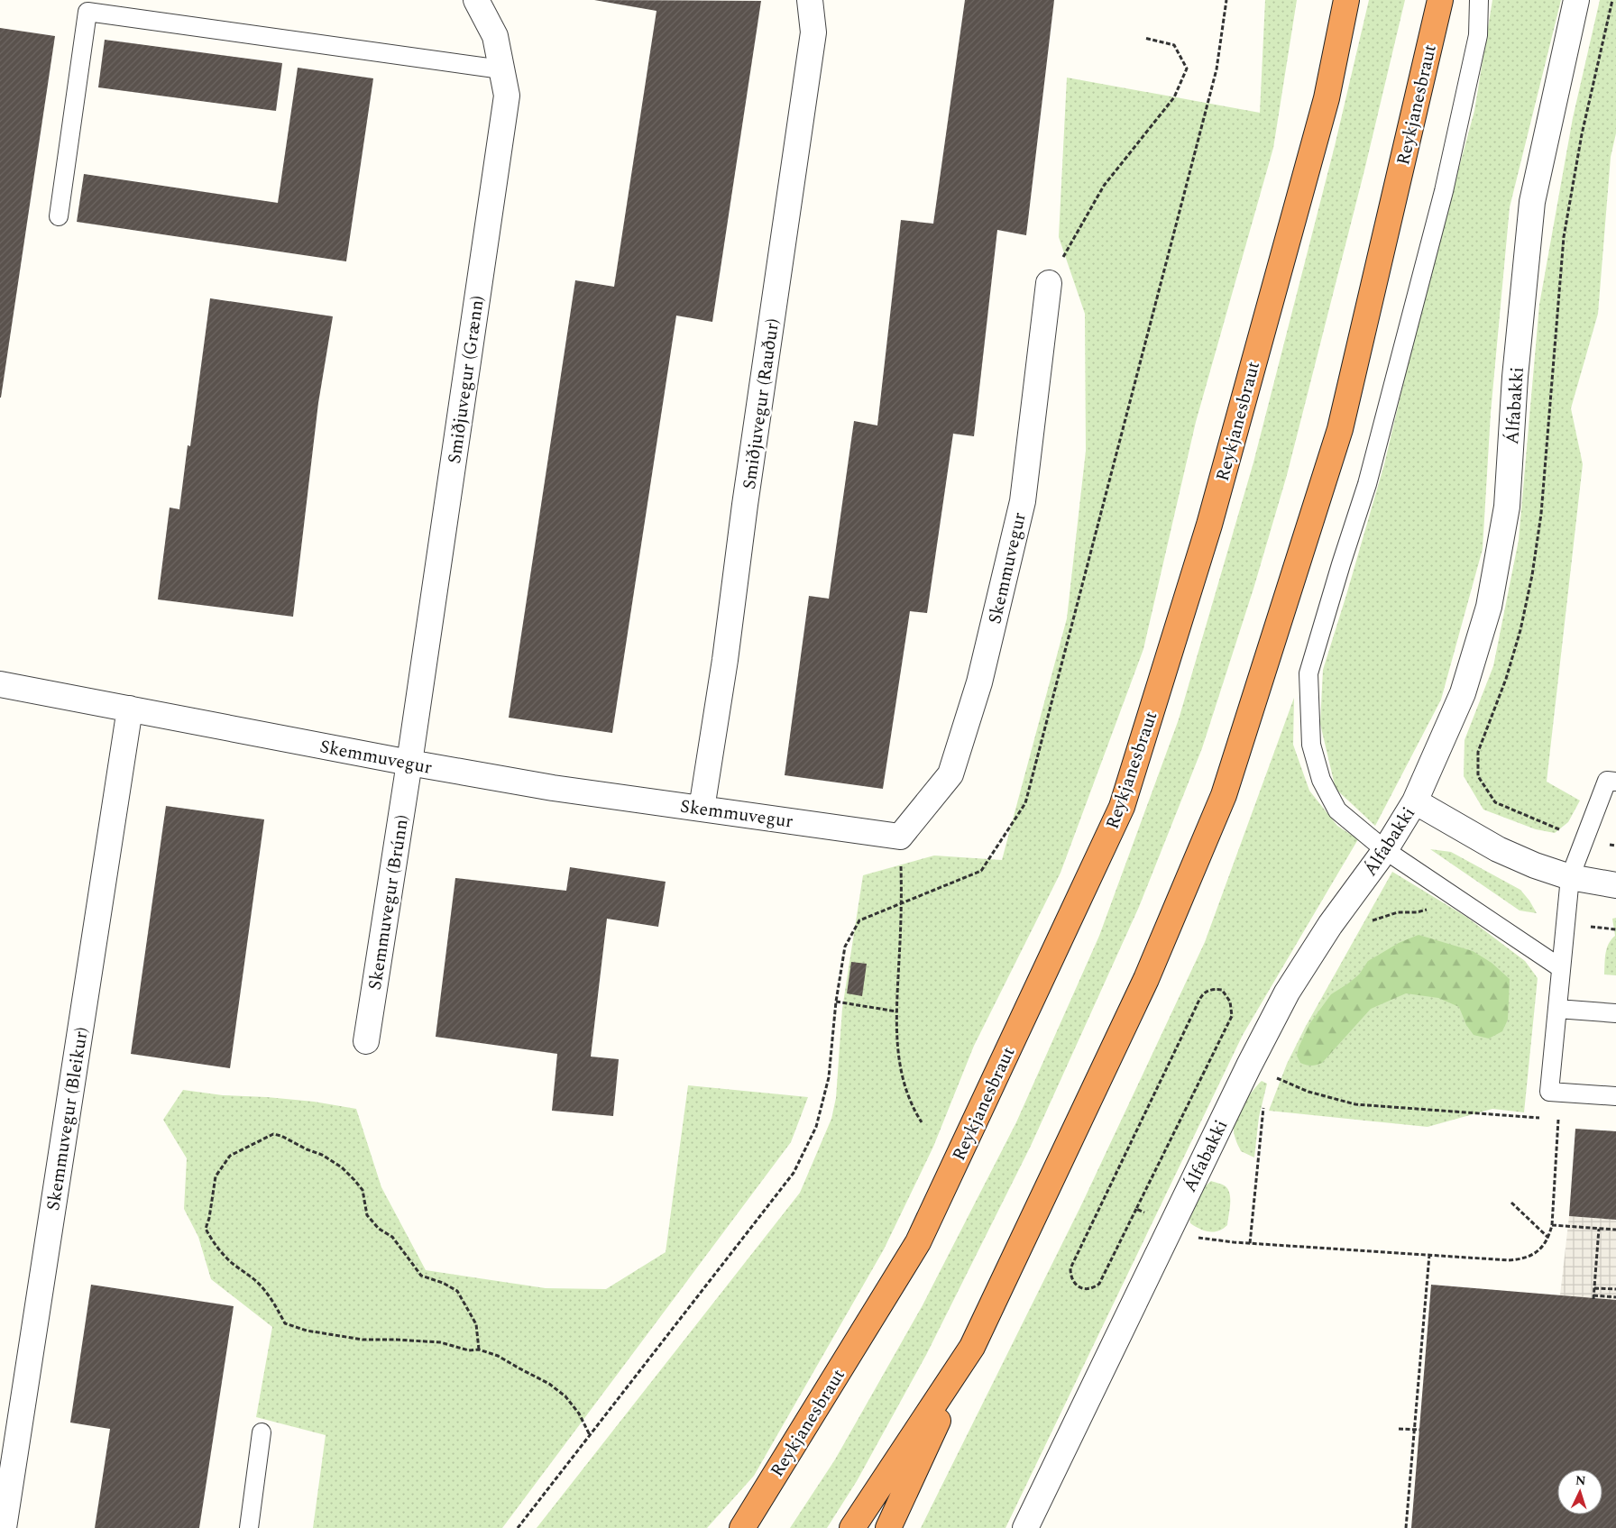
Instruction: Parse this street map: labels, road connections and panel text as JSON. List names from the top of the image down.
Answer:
{
  "streets": {
    "highway": ["Reykjanesbraut"],
    "street": [
      "Smiðjuvegur (Grænn)",
      "Smiðjuvegur (Rauður)",
      "Álfabakki",
      "Skemmuvegur",
      "Skemmuvegur (Brúnn)",
      "Skemmuvegur (Bleikur)"
    ]
  },
  "crossings": [
    ["Smiðjuvegur (Grænn)", "Skemmuvegur"],
    ["Smiðjuvegur (Grænn)", "Skemmuvegur (Brúnn)"],
    ["Smiðjuvegur (Rauður)", "Skemmuvegur"],
    ["Skemmuvegur", "Skemmuvegur (Brúnn)"],
    ["Skemmuvegur", "Skemmuvegur (Bleikur)"]
  ],
  "north": "top"
}
